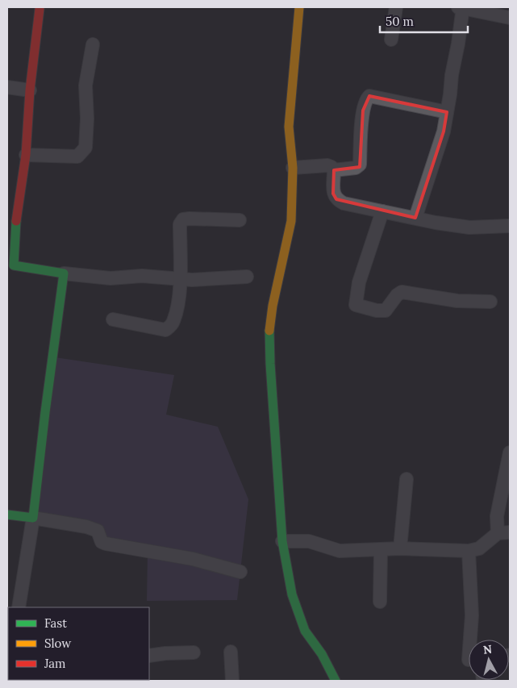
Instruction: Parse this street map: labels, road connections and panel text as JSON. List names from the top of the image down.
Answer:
{
  "legend": ["Fast", "Slow", "Jam"],
  "scale_bar": "50 m",
  "north": "top"
}
